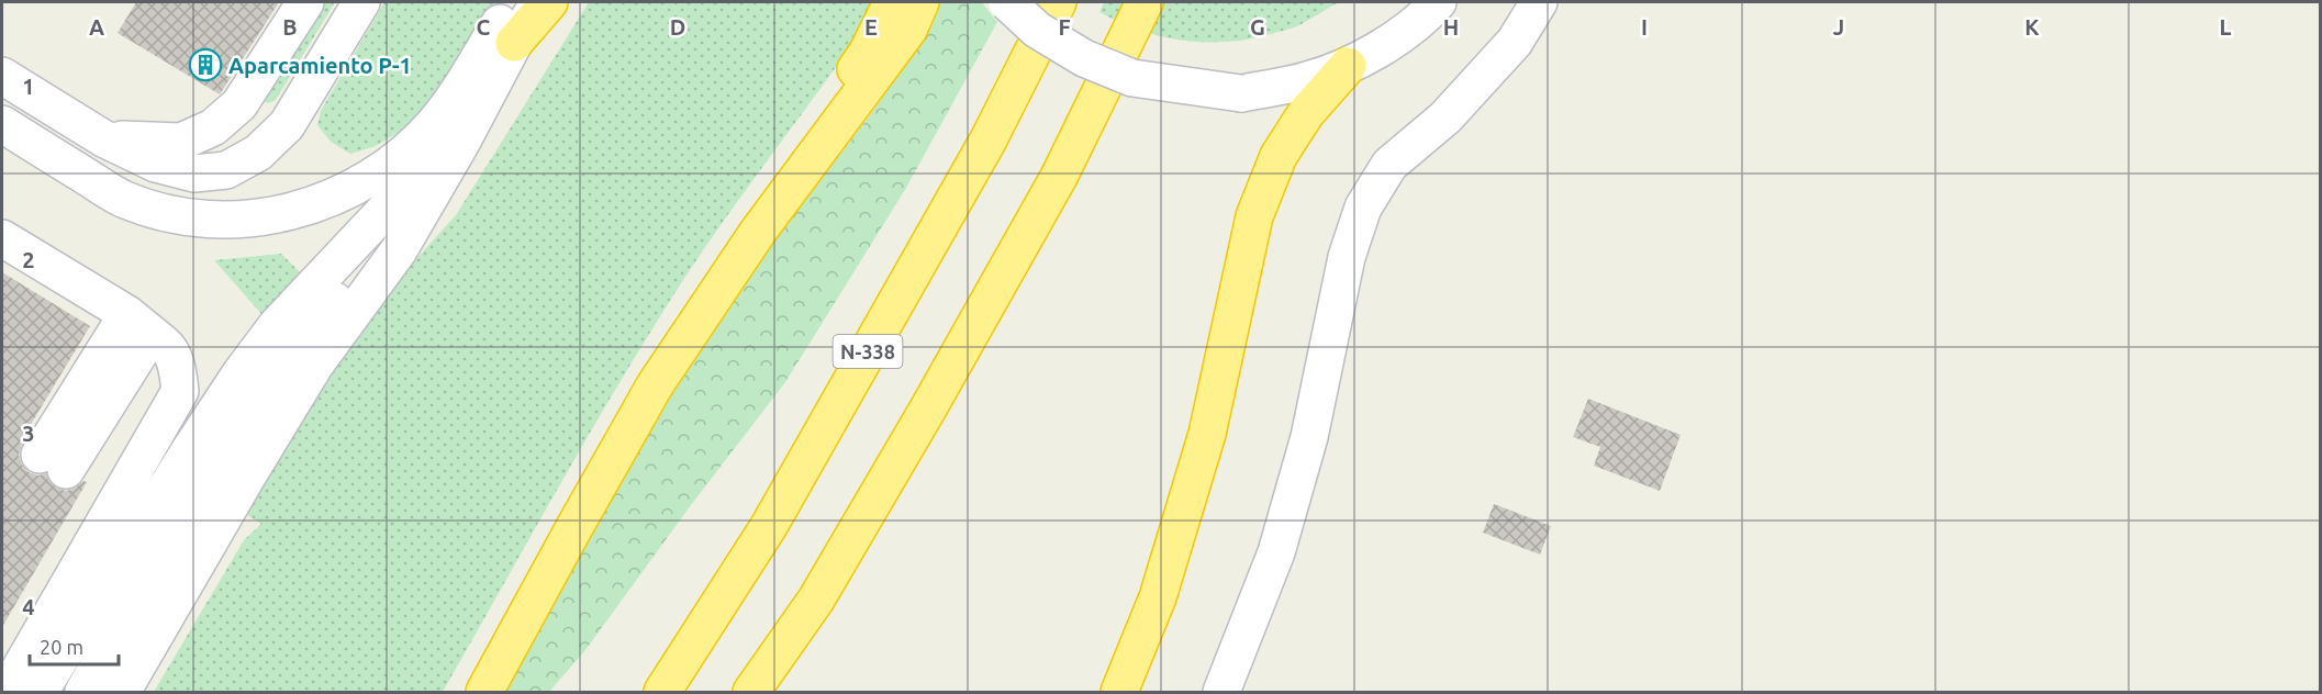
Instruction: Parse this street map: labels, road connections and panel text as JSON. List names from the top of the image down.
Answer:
{
  "streets": {
    "highway": ["N-338"]
  },
  "places": {
    "building": ["Aparcamiento P-1"]
  },
  "scale_bar": "20 m",
  "grid": {
    "columns": [
      "A",
      "B",
      "C",
      "D",
      "E",
      "F",
      "G",
      "H",
      "I",
      "J",
      "K",
      "L"
    ],
    "rows": [
      "1",
      "2",
      "3",
      "4"
    ]
  }
}
